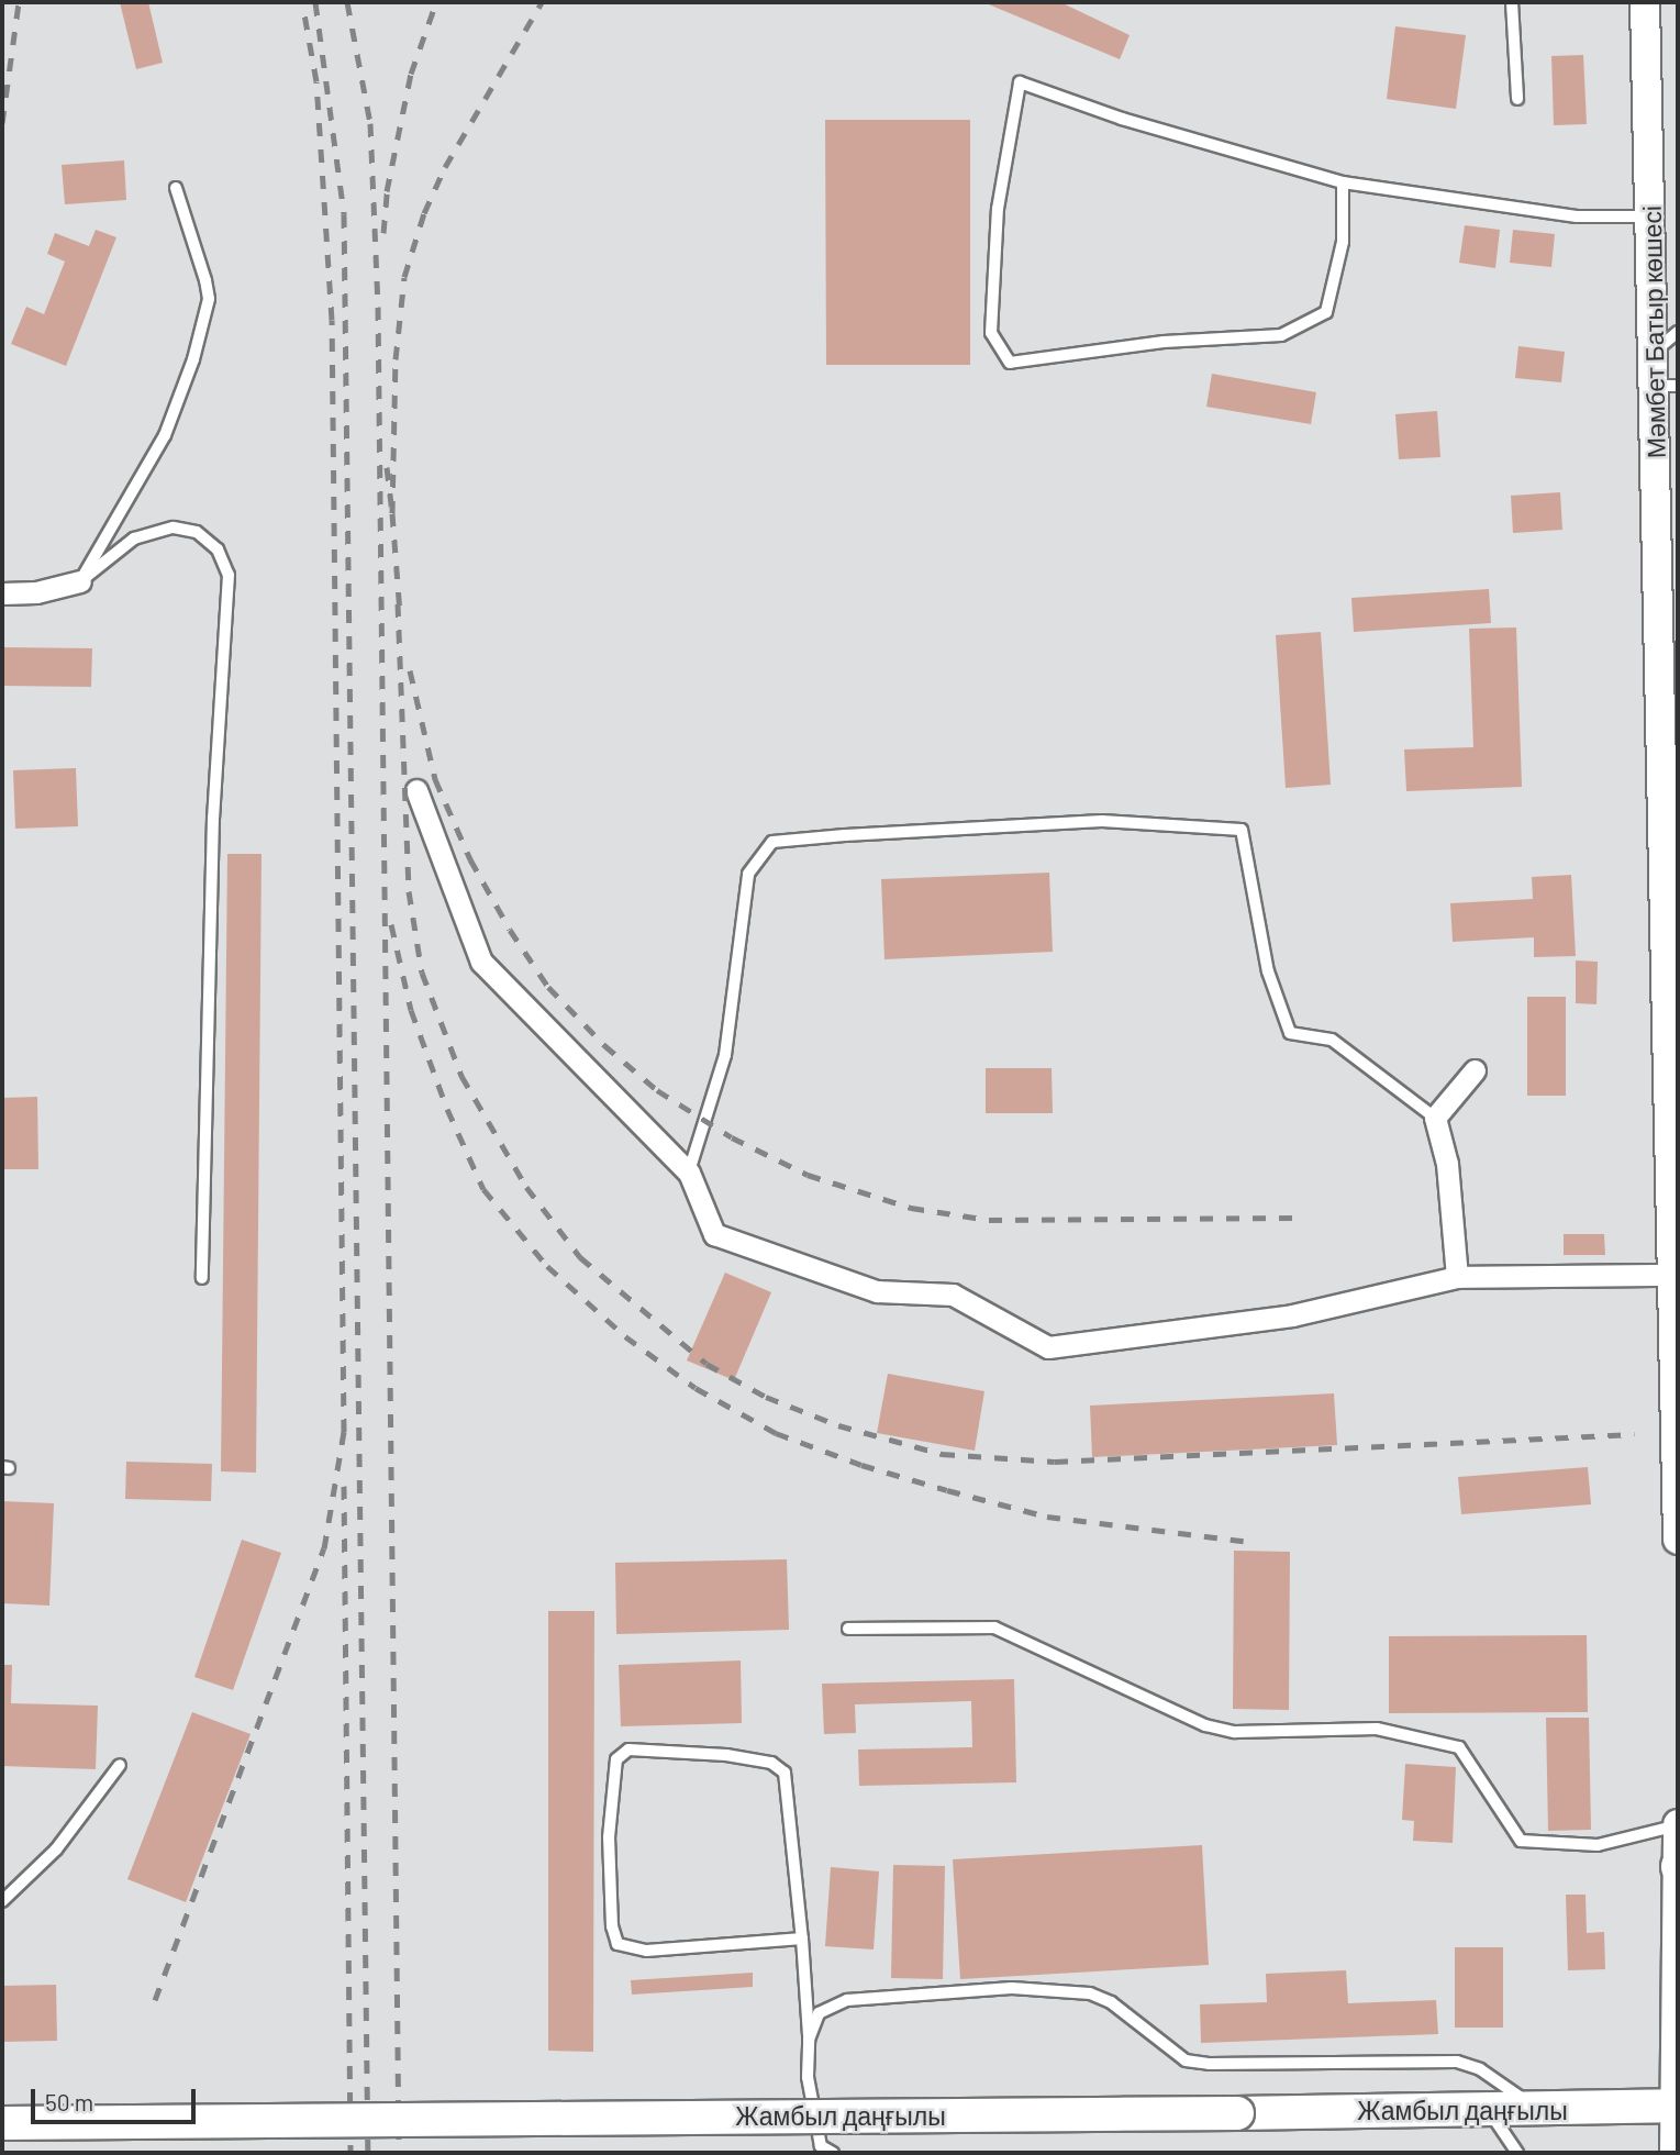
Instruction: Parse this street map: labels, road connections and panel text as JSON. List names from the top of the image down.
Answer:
{
  "streets": {
    "main road": ["Мәмбет Батыр көшесі", "Жамбыл даңғылы"]
  },
  "scale_bar": "50 m"
}
